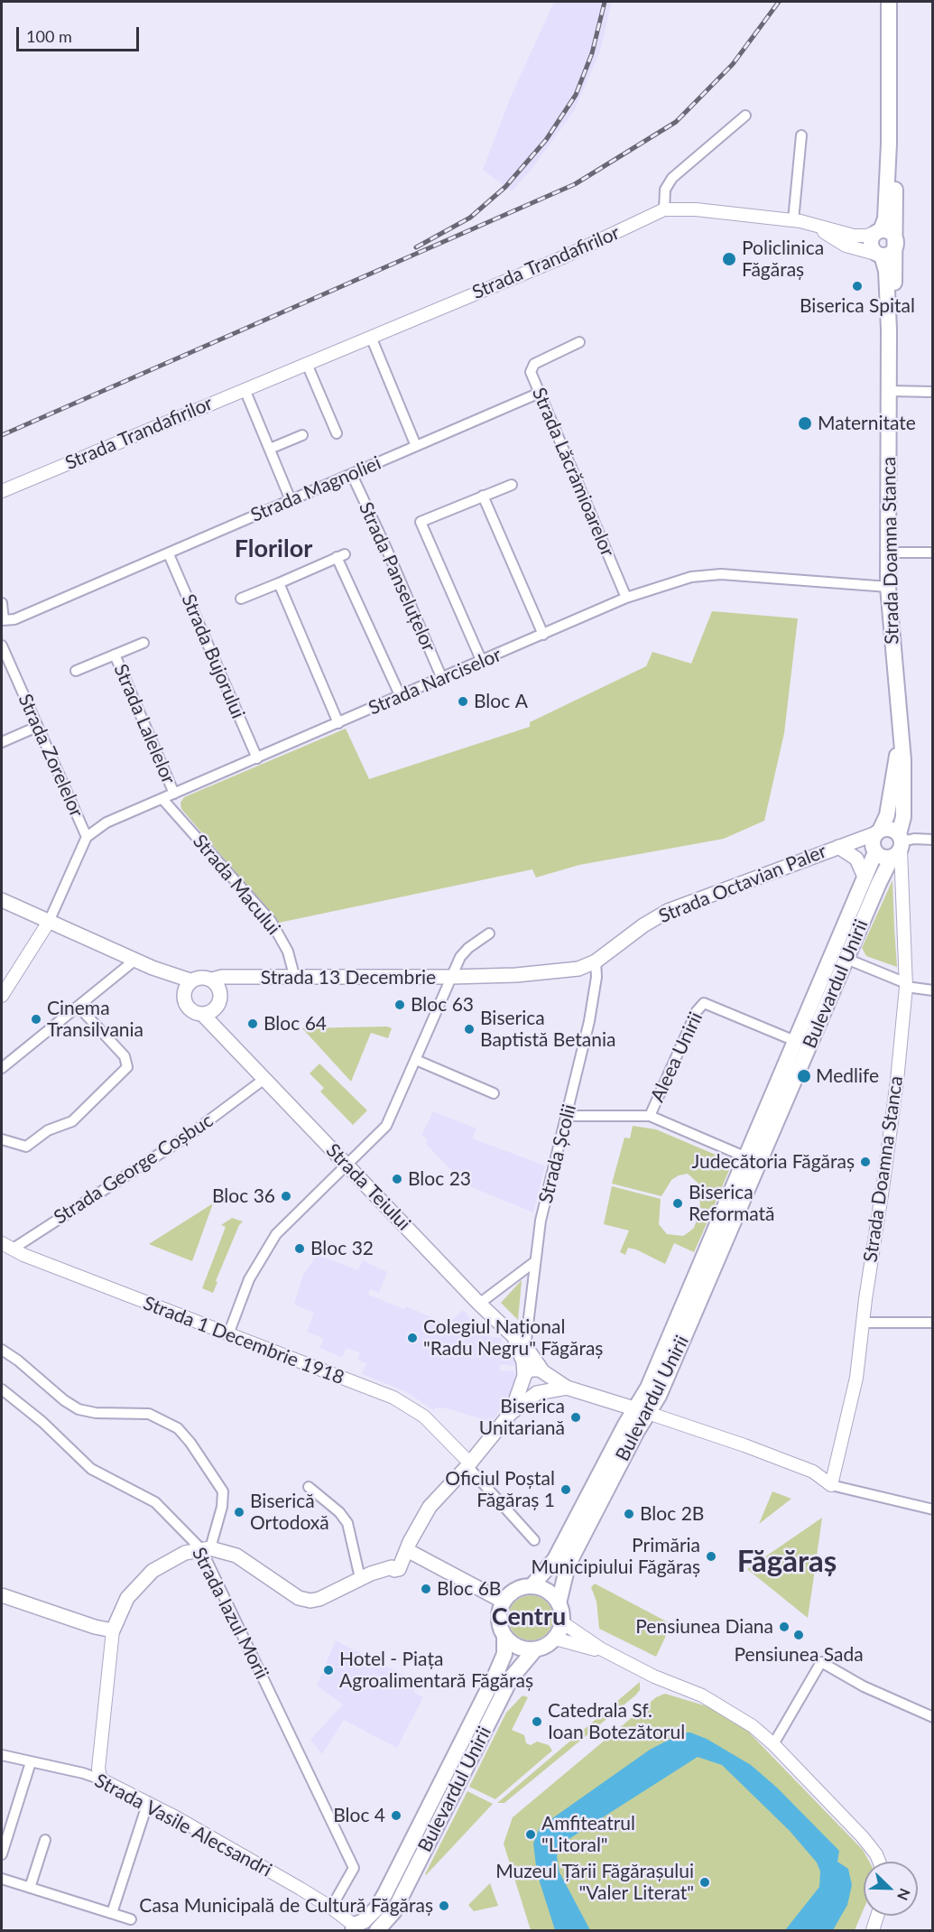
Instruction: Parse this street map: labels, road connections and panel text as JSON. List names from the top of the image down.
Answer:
{
  "streets": {
    "main road": [
      "Strada Doamna Stanca",
      "Strada Octavian Paler",
      "Strada 13 Decembrie",
      "Bulevardul Unirii",
      "Strada Teiului"
    ],
    "street": [
      "Strada Trandafirilor",
      "Strada Lăcrămioarelor",
      "Strada Magnoliei",
      "Strada Panseluțelor",
      "Strada Bujorului",
      "Strada Narciselor",
      "Strada Lalelelor",
      "Strada Zorelelor",
      "Strada Macului",
      "Aleea Unirii",
      "Strada Școlii",
      "Strada George Coșbuc",
      "Strada 1 Decembrie 1918",
      "Strada Iazul Morii",
      "Strada Vasile Alecsandri"
    ]
  },
  "crossings": [
    ["Strada Lăcrămioarelor", "Strada Magnoliei"],
    ["Strada Lăcrămioarelor", "Strada Narciselor"],
    ["Strada Magnoliei", "Strada Panseluțelor"],
    ["Strada Magnoliei", "Strada Bujorului"],
    ["Strada Doamna Stanca", "Strada Narciselor"],
    ["Strada Doamna Stanca", "Strada Octavian Paler"],
    ["Strada Doamna Stanca", "Bulevardul Unirii"],
    ["Strada Panseluțelor", "Strada Narciselor"],
    ["Strada Bujorului", "Strada Narciselor"],
    ["Strada Narciselor", "Strada Lalelelor"],
    ["Strada Narciselor", "Strada Zorelelor"],
    ["Strada Narciselor", "Strada Macului"],
    ["Strada Octavian Paler", "Strada 13 Decembrie"],
    ["Strada Octavian Paler", "Bulevardul Unirii"],
    ["Strada Octavian Paler", "Strada Școlii"],
    ["Strada Macului", "Strada 13 Decembrie"],
    ["Strada 13 Decembrie", "Strada Școlii"],
    ["Strada 13 Decembrie", "Strada Teiului"],
    ["Bulevardul Unirii", "Aleea Unirii"],
    ["Bulevardul Unirii", "Strada Vasile Alecsandri"],
    ["Aleea Unirii", "Strada Școlii"],
    ["Strada George Coșbuc", "Strada Teiului"],
    ["Strada George Coșbuc", "Strada 1 Decembrie 1918"],
    ["Strada Iazul Morii", "Strada Vasile Alecsandri"]
  ],
  "districts": ["Florilor", "Făgăraș", "Centru"],
  "places": [
    "Policlinica Făgăraș",
    "Biserica Spital",
    "Maternitate",
    "Bloc A",
    "Bloc 63",
    "Cinema Transilvania",
    "Bloc 64",
    "Biserica Baptistă Betania",
    "Medlife",
    "Judecătoria Făgăraș",
    "Bloc 23",
    "Bloc 36",
    "Biserica Reformată",
    "Bloc 32",
    "Colegiul Național \"Radu Negru\" Făgăraș",
    "Biserica Unitariană",
    "Oficiul Poștal Făgăraș 1",
    "Biserică Ortodoxă",
    "Bloc 2B",
    "Primăria Municipiului Făgăraș",
    "Bloc 6B",
    "Pensiunea Diana",
    "Pensiunea Sada",
    "Hotel - Piața Agroalimentară Făgăraș",
    "Catedrala Sf. Ioan Botezătorul",
    "Bloc 4",
    "Amfiteatrul \"Litoral\"",
    "Muzeul Țării Făgărașului \"Valer Literat\"",
    "Casa Municipală de Cultură Făgăraș"
  ],
  "scale_bar": "100 m",
  "north": "bottom right"
}
